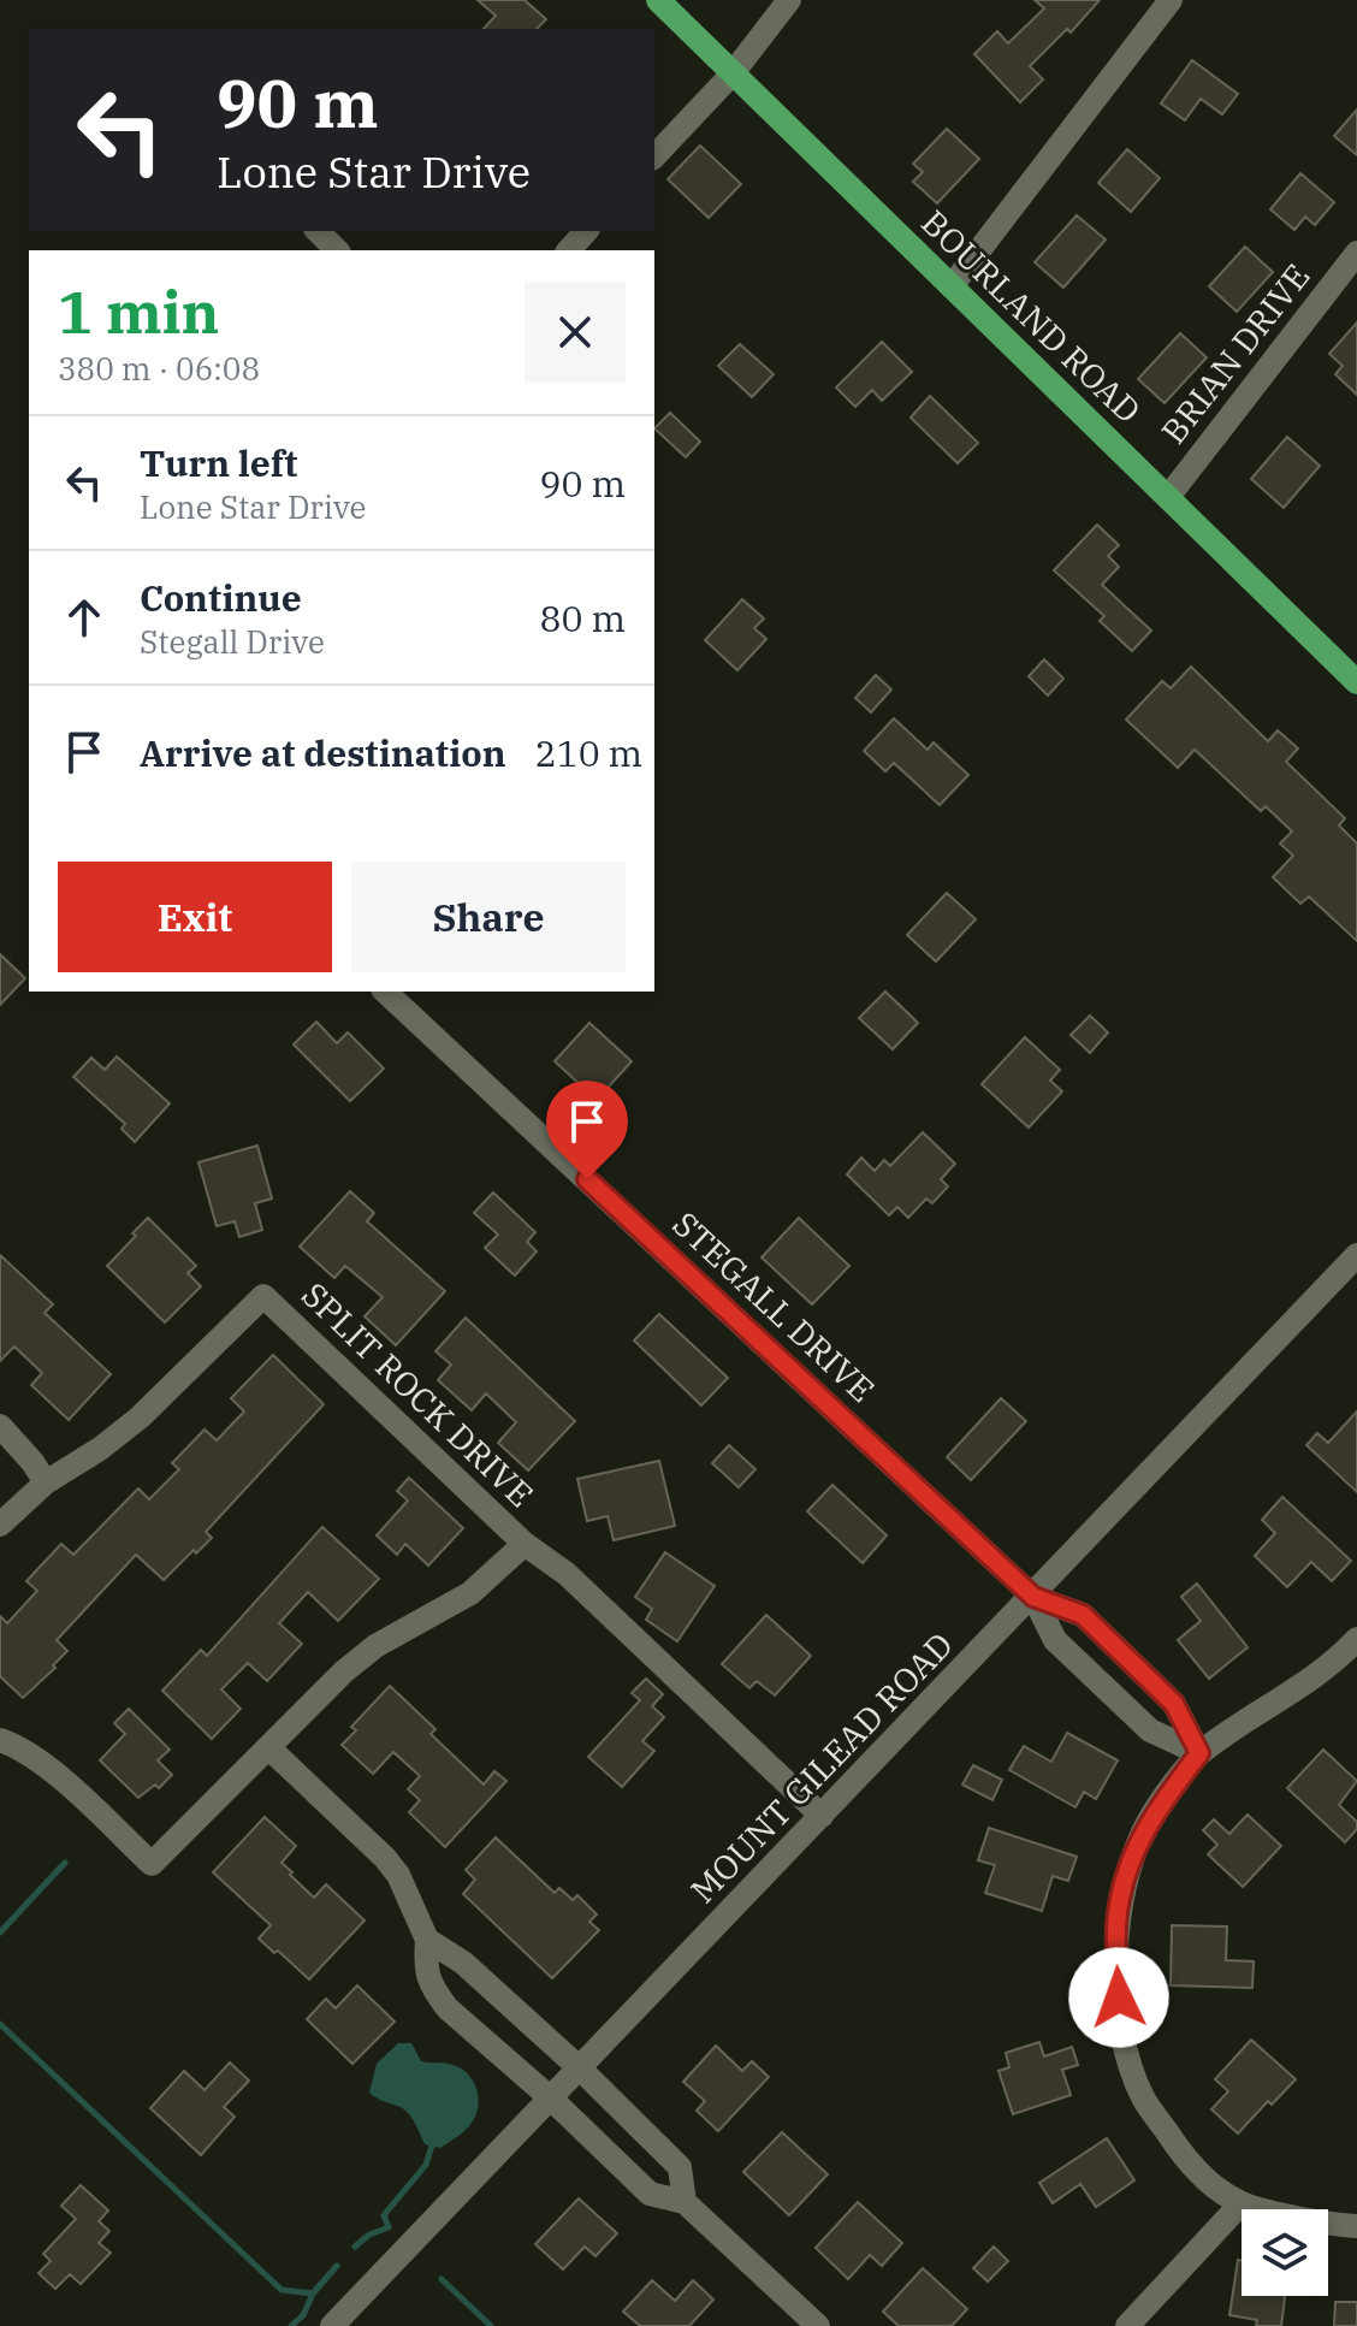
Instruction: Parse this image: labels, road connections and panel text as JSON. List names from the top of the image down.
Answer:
{
  "streets": {
    "main road": ["BOURLAND ROAD"],
    "street": [
      "BRIAN DRIVE",
      "STEGALL DRIVE",
      "SPLIT ROCK DRIVE",
      "MOUNT GILEAD ROAD"
    ]
  },
  "crossings": [
    ["BOURLAND ROAD", "BRIAN DRIVE"],
    ["STEGALL DRIVE", "MOUNT GILEAD ROAD"],
    ["SPLIT ROCK DRIVE", "MOUNT GILEAD ROAD"]
  ],
  "page": {
    "turn": ["90 m", "Lone Star Drive"],
    "heading": ["1 min", "380 m · 06:08"],
    "list": [
      {
        "name": "Turn left",
        "note": "Lone Star Drive",
        "value": "90 m"
      },
      {
        "name": "Continue",
        "note": "Stegall Drive",
        "value": "80 m"
      },
      {
        "name": "Arrive at destination",
        "value": "210 m"
      }
    ],
    "buttons": ["Exit", "Share"]
  }
}
